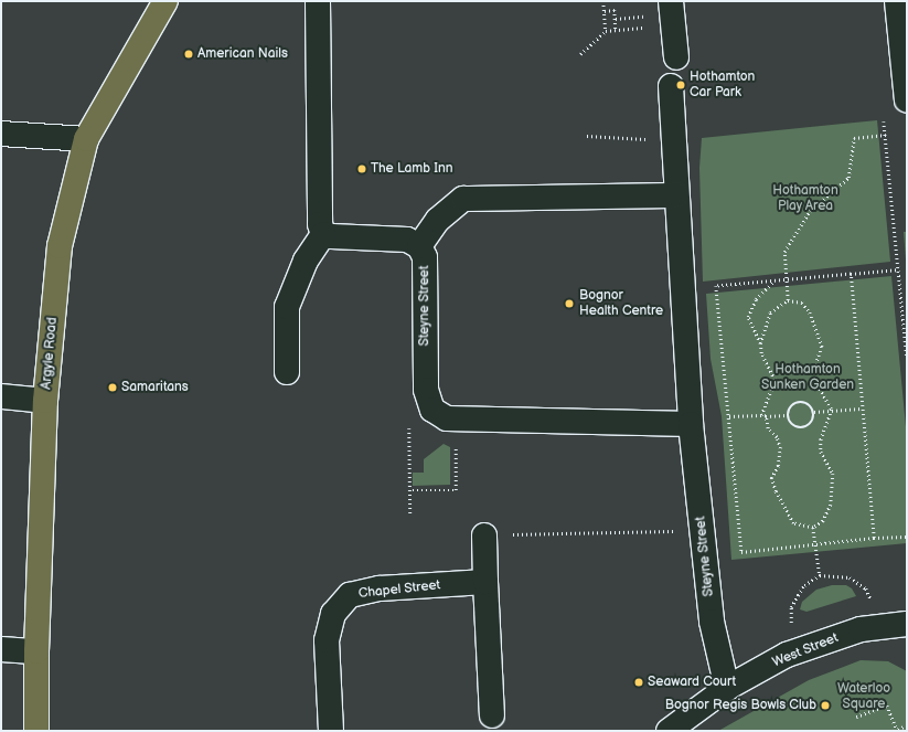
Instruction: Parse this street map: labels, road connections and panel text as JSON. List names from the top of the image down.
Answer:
{
  "streets": {
    "main road": ["Argyle Road"],
    "street": ["Steyne Street", "Chapel Street", "West Street"]
  },
  "crossings": [
    ["Steyne Street", "West Street"]
  ],
  "parks": ["Hothamton Play Area", "Hothamton Sunken Garden", "Waterloo Square"],
  "places": [
    "American Nails",
    "Hothamton Car Park",
    "The Lamb Inn",
    "Bognor Health Centre",
    "Samaritans",
    "Seaward Court",
    "Bognor Regis Bowls Club"
  ]
}
